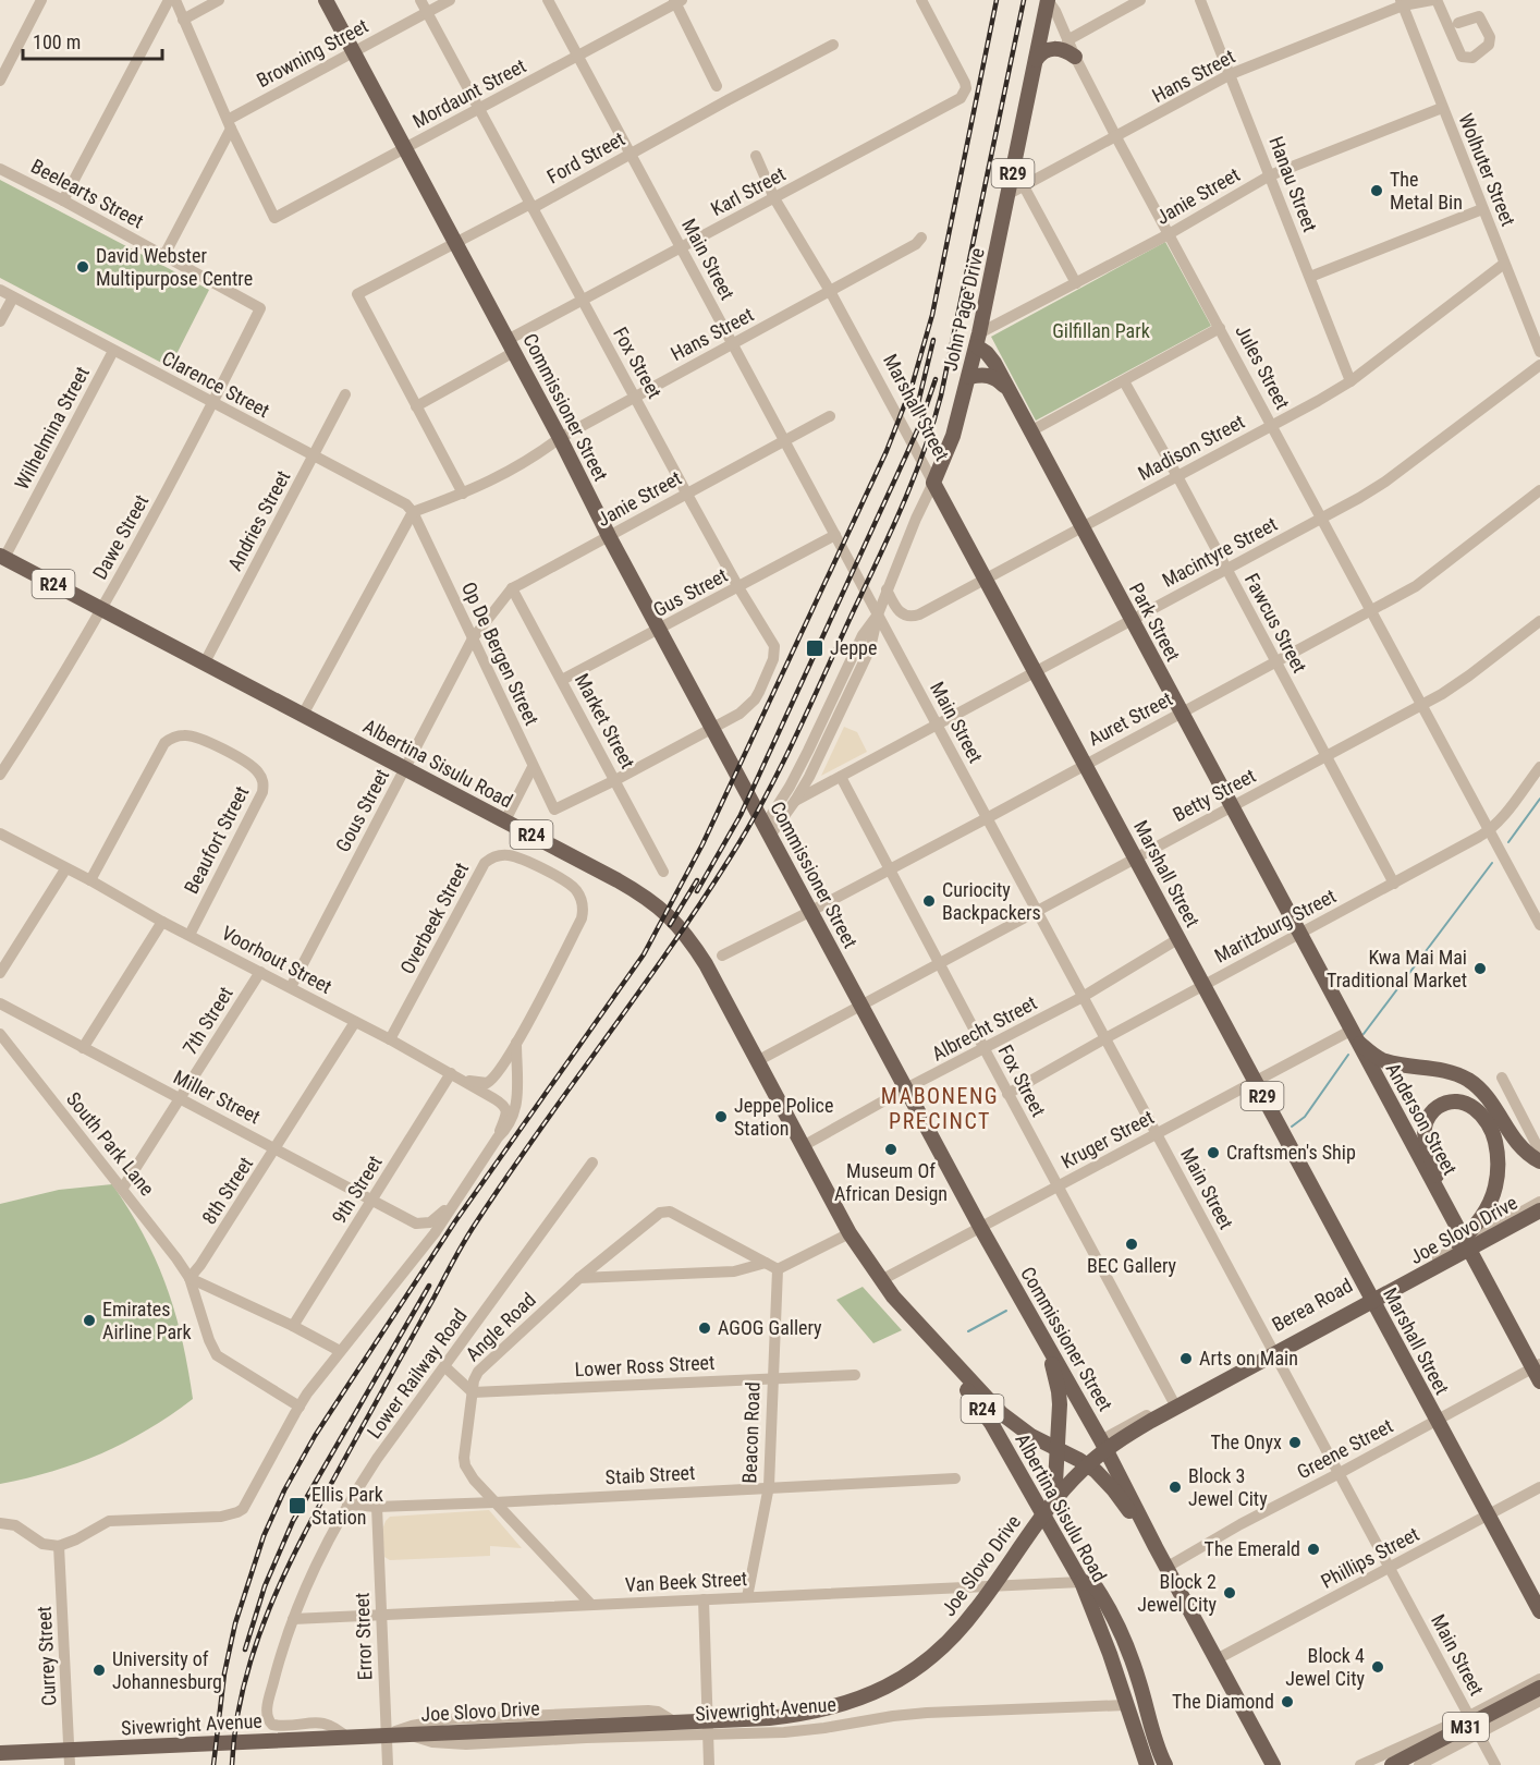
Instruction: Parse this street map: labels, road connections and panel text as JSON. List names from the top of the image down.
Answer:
{
  "streets": {
    "main road": [
      "R29",
      "John Page Drive",
      "Commissioner Street",
      "Marshall Street",
      "R24",
      "Park Street",
      "Albertina Sisulu Road",
      "Anderson Street",
      "Joe Slovo Drive",
      "Sivewright Avenue",
      "M31"
    ],
    "street": [
      "Browning Street",
      "Hans Street",
      "Mordaunt Street",
      "Ford Street",
      "Wolhuter Street",
      "Hanau Street",
      "Karl Street",
      "Beelearts Street",
      "Janie Street",
      "Main Street",
      "Fox Street",
      "Jules Street",
      "Clarence Street",
      "Wilhelmina Street",
      "Madison Street",
      "Andries Street",
      "Dawe Street",
      "Macintyre Street",
      "Gus Street",
      "Fawcus Street",
      "Op De Bergen Street",
      "Auret Street",
      "Market Street",
      "Betty Street",
      "Gous Street",
      "Beaufort Street",
      "Overbeek Street",
      "Maritzburg Street",
      "Voorhout Street",
      "7th Street",
      "Albrecht Street",
      "Miller Street",
      "Kruger Street",
      "South Park Lane",
      "9th Street",
      "8th Street",
      "Berea Road",
      "Angle Road",
      "Lower Ross Street",
      "Lower Railway Road",
      "Beacon Road",
      "Greene Street",
      "Staib Street",
      "Phillips Street",
      "Van Beek Street",
      "Error Street",
      "Currey Street"
    ]
  },
  "crossings": [
    ["Browning Street", "Mordaunt Street"],
    ["Browning Street", "Fox Street"],
    ["Browning Street", "Commissioner Street"],
    ["Hans Street", "Wolhuter Street"],
    ["Hans Street", "Hanau Street"],
    ["Hans Street", "Main Street"],
    ["Hans Street", "John Page Drive"],
    ["Hans Street", "Fox Street"],
    ["Hans Street", "Jules Street"],
    ["Hans Street", "Clarence Street"],
    ["Hans Street", "Commissioner Street"],
    ["Hans Street", "Marshall Street"],
    ["Hans Street", "Op De Bergen Street"],
    ["Mordaunt Street", "Main Street"],
    ["Mordaunt Street", "Fox Street"],
    ["Mordaunt Street", "Commissioner Street"],
    ["Ford Street", "Karl Street"],
    ["Ford Street", "Main Street"],
    ["Ford Street", "Fox Street"],
    ["Ford Street", "Commissioner Street"],
    ["Wolhuter Street", "Janie Street"],
    ["Wolhuter Street", "Madison Street"],
    ["Hanau Street", "Janie Street"],
    ["Hanau Street", "Madison Street"],
    ["Karl Street", "Main Street"],
    ["Karl Street", "Fox Street"],
    ["Karl Street", "Commissioner Street"],
    ["Karl Street", "Marshall Street"],
    ["Beelearts Street", "Dawe Street"],
    ["Janie Street", "Main Street"],
    ["Janie Street", "John Page Drive"],
    ["Janie Street", "Fox Street"],
    ["Janie Street", "Jules Street"],
    ["Janie Street", "Commissioner Street"],
    ["Janie Street", "Park Street"],
    ["Janie Street", "Market Street"],
    ["Janie Street", "Gous Street"],
    ["Main Street", "John Page Drive"],
    ["Main Street", "Macintyre Street"],
    ["Main Street", "Gus Street"],
    ["Main Street", "Auret Street"],
    ["Main Street", "Betty Street"],
    ["Main Street", "Maritzburg Street"],
    ["Main Street", "Albrecht Street"],
    ["Main Street", "Kruger Street"],
    ["Main Street", "Berea Road"],
    ["Main Street", "Greene Street"],
    ["Main Street", "Phillips Street"],
    ["John Page Drive", "Jules Street"],
    ["John Page Drive", "Commissioner Street"],
    ["John Page Drive", "Marshall Street"],
    ["John Page Drive", "Madison Street"],
    ["John Page Drive", "Macintyre Street"],
    ["John Page Drive", "Park Street"],
    ["Fox Street", "Commissioner Street"],
    ["Fox Street", "Macintyre Street"],
    ["Fox Street", "Gus Street"],
    ["Fox Street", "Auret Street"],
    ["Fox Street", "Betty Street"],
    ["Fox Street", "Maritzburg Street"],
    ["Fox Street", "Albrecht Street"],
    ["Fox Street", "Kruger Street"],
    ["Fox Street", "Berea Road"],
    ["Jules Street", "Madison Street"],
    ["Jules Street", "Macintyre Street"],
    ["Jules Street", "Auret Street"],
    ["Jules Street", "Betty Street"],
    ["Jules Street", "Maritzburg Street"],
    ["Clarence Street", "Wilhelmina Street"],
    ["Clarence Street", "Andries Street"],
    ["Clarence Street", "Dawe Street"],
    ["Clarence Street", "Op De Bergen Street"],
    ["Commissioner Street", "Gus Street"],
    ["Commissioner Street", "Auret Street"],
    ["Commissioner Street", "Albertina Sisulu Road"],
    ["Commissioner Street", "Betty Street"],
    ["Commissioner Street", "Albrecht Street"],
    ["Commissioner Street", "Kruger Street"],
    ["Commissioner Street", "Berea Road"],
    ["Commissioner Street", "Greene Street"],
    ["Commissioner Street", "Phillips Street"],
    ["Marshall Street", "Madison Street"],
    ["Marshall Street", "Macintyre Street"],
    ["Marshall Street", "Auret Street"],
    ["Marshall Street", "Betty Street"],
    ["Marshall Street", "Maritzburg Street"],
    ["Marshall Street", "Albrecht Street"],
    ["Marshall Street", "Kruger Street"],
    ["Marshall Street", "Berea Road"],
    ["Marshall Street", "Greene Street"],
    ["Marshall Street", "Phillips Street"],
    ["Wilhelmina Street", "Albertina Sisulu Road"],
    ["Madison Street", "Park Street"],
    ["Madison Street", "Fawcus Street"],
    ["Andries Street", "Albertina Sisulu Road"],
    ["Dawe Street", "Albertina Sisulu Road"],
    ["Macintyre Street", "Park Street"],
    ["Macintyre Street", "Fawcus Street"],
    ["Gus Street", "Market Street"],
    ["Park Street", "Auret Street"],
    ["Park Street", "Betty Street"],
    ["Park Street", "Anderson Street"],
    ["Fawcus Street", "Auret Street"],
    ["Fawcus Street", "Betty Street"],
    ["Fawcus Street", "Maritzburg Street"],
    ["Op De Bergen Street", "Market Street"],
    ["Op De Bergen Street", "Gous Street"],
    ["Market Street", "Gous Street"],
    ["Albertina Sisulu Road", "Betty Street"],
    ["Albertina Sisulu Road", "Gous Street"],
    ["Albertina Sisulu Road", "Albrecht Street"],
    ["Albertina Sisulu Road", "Kruger Street"],
    ["Albertina Sisulu Road", "Van Beek Street"],
    ["Albertina Sisulu Road", "Sivewright Avenue"],
    ["Gous Street", "Voorhout Street"],
    ["Beaufort Street", "Voorhout Street"],
    ["Overbeek Street", "Voorhout Street"],
    ["Maritzburg Street", "Anderson Street"],
    ["Voorhout Street", "7th Street"],
    ["Voorhout Street", "9th Street"],
    ["Voorhout Street", "8th Street"],
    ["7th Street", "Miller Street"],
    ["7th Street", "South Park Lane"],
    ["Miller Street", "9th Street"],
    ["Miller Street", "8th Street"],
    ["Anderson Street", "Kruger Street"],
    ["Anderson Street", "Berea Road"],
    ["Anderson Street", "Greene Street"],
    ["South Park Lane", "8th Street"],
    ["Joe Slovo Drive", "Error Street"],
    ["Joe Slovo Drive", "Sivewright Avenue"],
    ["Angle Road", "Lower Ross Street"],
    ["Angle Road", "Staib Street"],
    ["Angle Road", "Van Beek Street"],
    ["Lower Ross Street", "Beacon Road"],
    ["Lower Railway Road", "Staib Street"],
    ["Lower Railway Road", "Van Beek Street"],
    ["Lower Railway Road", "Sivewright Avenue"],
    ["Beacon Road", "Staib Street"],
    ["Beacon Road", "Van Beek Street"],
    ["Staib Street", "Error Street"],
    ["Van Beek Street", "Error Street"],
    ["Error Street", "Sivewright Avenue"],
    ["Currey Street", "Sivewright Avenue"]
  ],
  "districts": ["MABONENG PRECINCT"],
  "parks": ["Gilfillan Park"],
  "places": {
    "other": [
      "The Metal Bin",
      "David Webster Multipurpose Centre",
      "Curiocity Backpackers",
      "Kwa Mai Mai Traditional Market",
      "Jeppe Police Station",
      "Museum Of African Design",
      "Craftsmen's Ship",
      "BEC Gallery",
      "Emirates Airline Park",
      "AGOG Gallery",
      "Arts on Main",
      "The Onyx",
      "Block 3 Jewel City",
      "The Emerald",
      "Block 2 Jewel City",
      "Block 4 Jewel City",
      "University of Johannesburg",
      "The Diamond"
    ],
    "transit": ["Jeppe", "Ellis Park Station"]
  },
  "scale_bar": "100 m"
}
